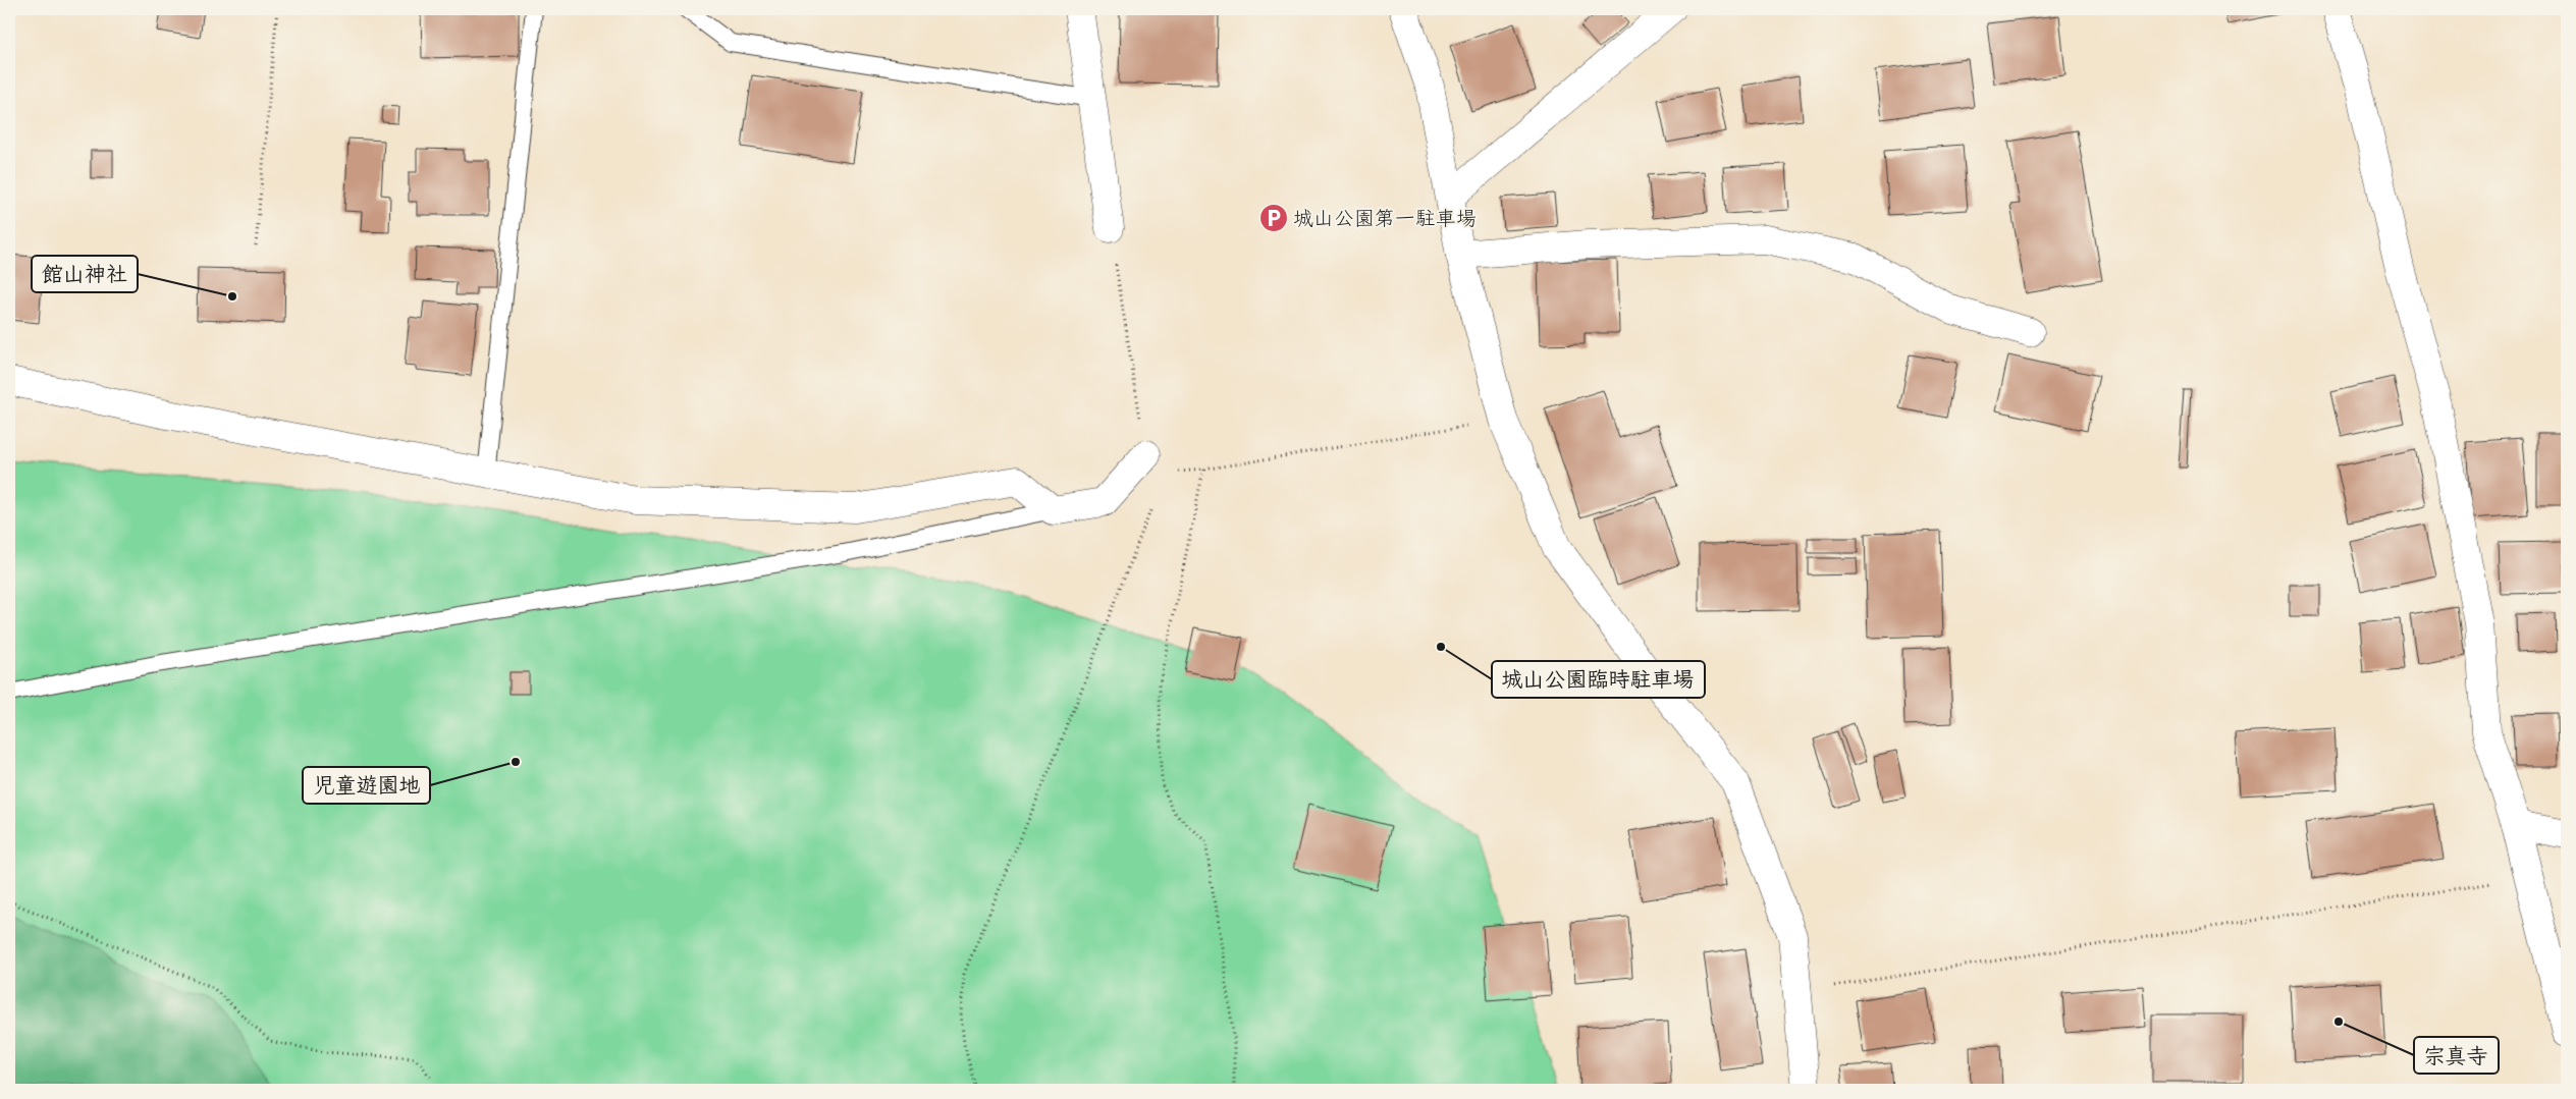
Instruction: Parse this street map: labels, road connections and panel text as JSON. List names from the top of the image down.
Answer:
{
  "places": {
    "parking": ["城山公園第一駐車場"],
    "other": [
      "館山神社",
      "城山公園臨時駐車場",
      "児童遊園地",
      "宗真寺"
    ]
  }
}
